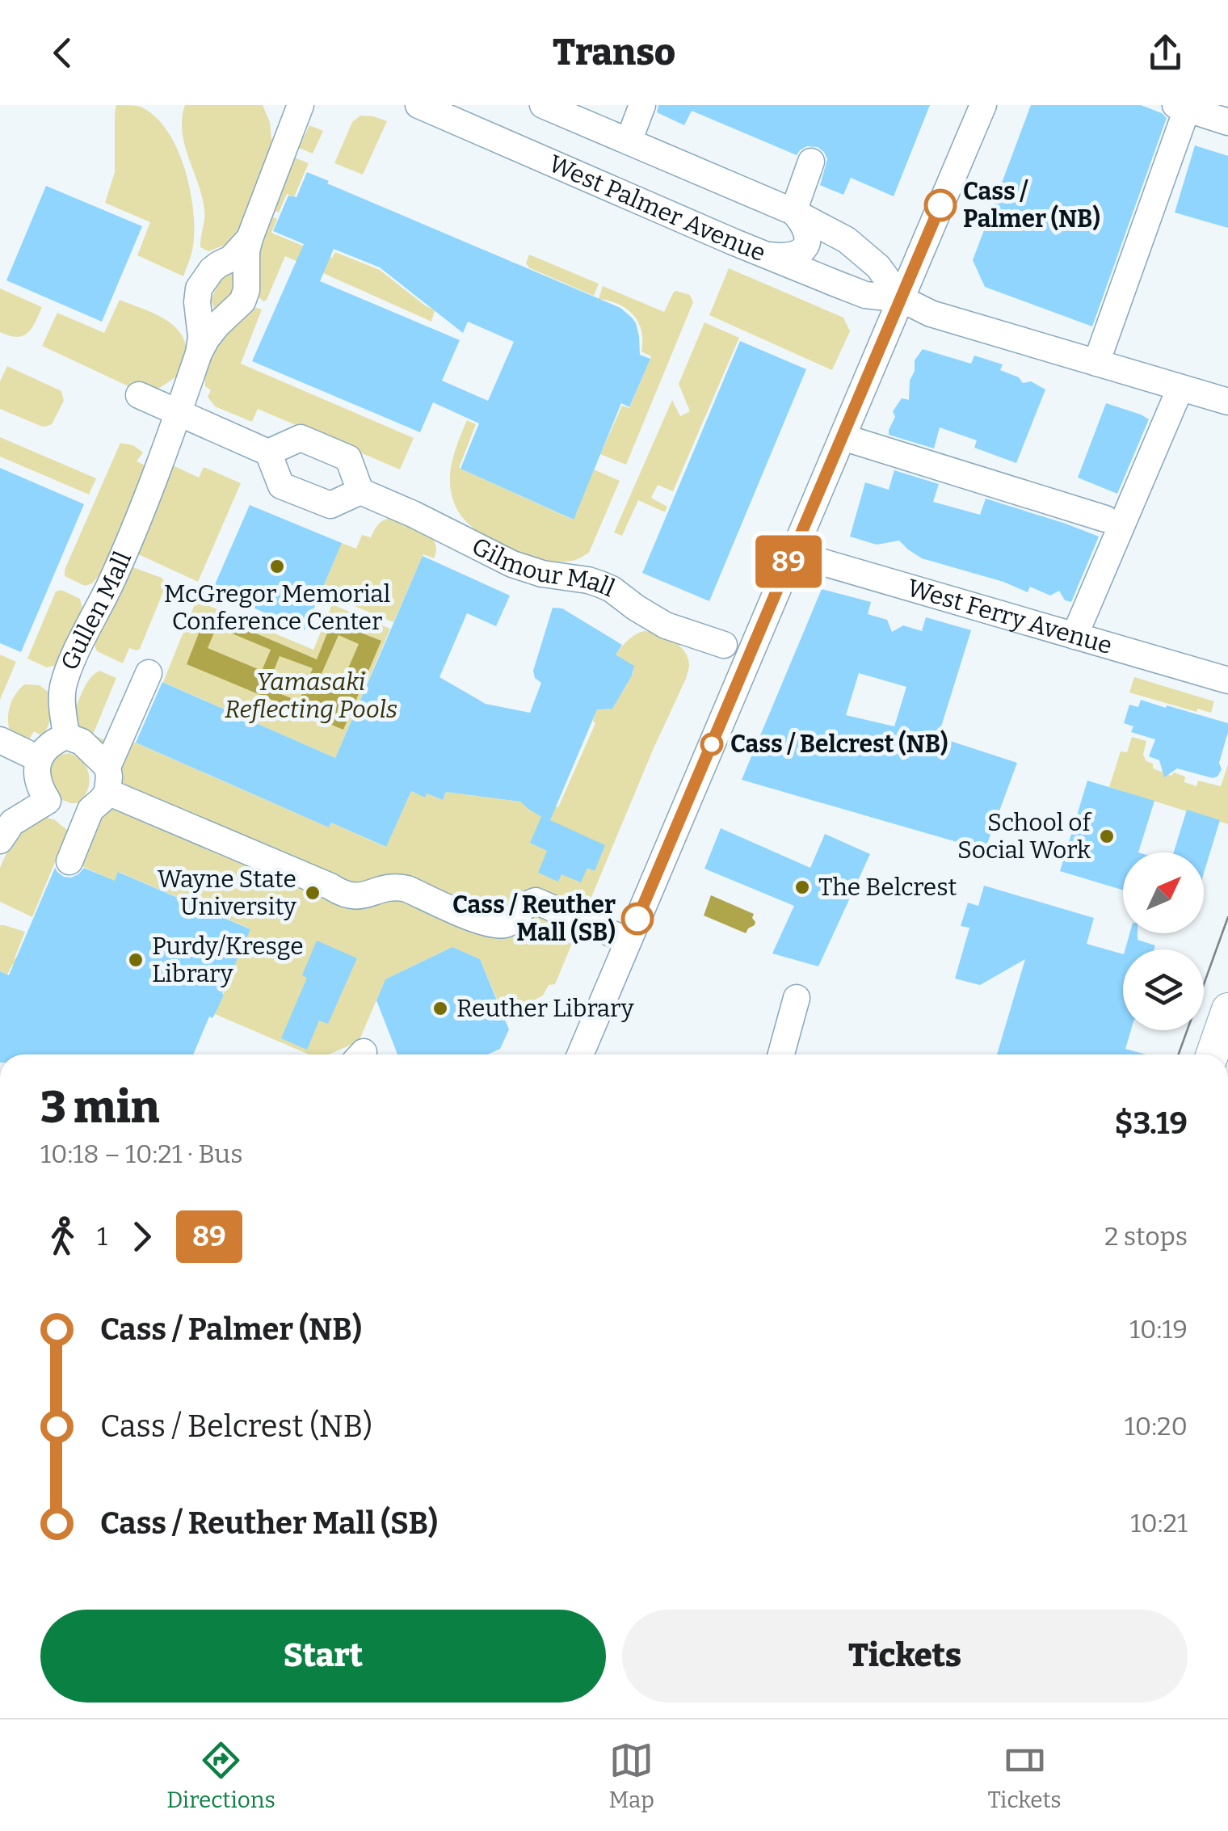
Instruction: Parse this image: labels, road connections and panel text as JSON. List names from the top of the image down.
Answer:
{
  "streets": {
    "street": [
      "West Palmer Avenue",
      "Gilmour Mall",
      "Gullen Mall",
      "West Ferry Avenue"
    ]
  },
  "parks": ["Yamasaki Reflecting Pools"],
  "places": [
    "Cass / Palmer (NB)",
    "McGregor Memorial Conference Center",
    "Cass / Belcrest (NB)",
    "School of Social Work",
    "The Belcrest",
    "Wayne State University",
    "Cass / Reuther Mall (SB)",
    "Purdy/Kresge Library",
    "Reuther Library"
  ],
  "lines": ["bus line 89"],
  "north": "top right",
  "page": {
    "header": "Transo",
    "on_map": "89",
    "heading": ["3 min", "10:18 – 10:21 · Bus", "$3.19"],
    "legs": ["1", "89", "2 stops"],
    "list": [
      {
        "name": "Cass / Palmer (NB)",
        "value": "10:19"
      },
      {
        "name": "Cass / Belcrest (NB)",
        "value": "10:20"
      },
      {
        "name": "Cass / Reuther Mall (SB)",
        "value": "10:21"
      }
    ],
    "buttons": ["Start", "Tickets"],
    "tabs": ["Directions", "Map", "Tickets"]
  }
}
